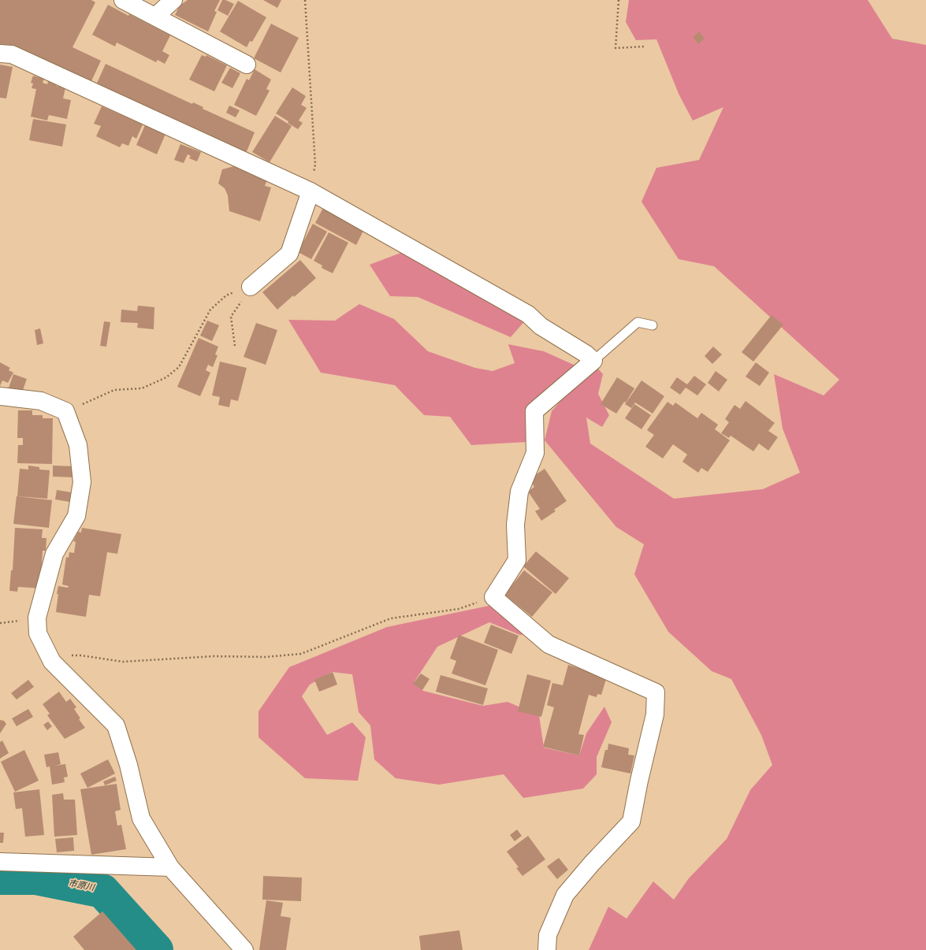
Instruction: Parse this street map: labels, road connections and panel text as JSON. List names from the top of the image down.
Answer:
{
  "water": ["市原川"]
}
